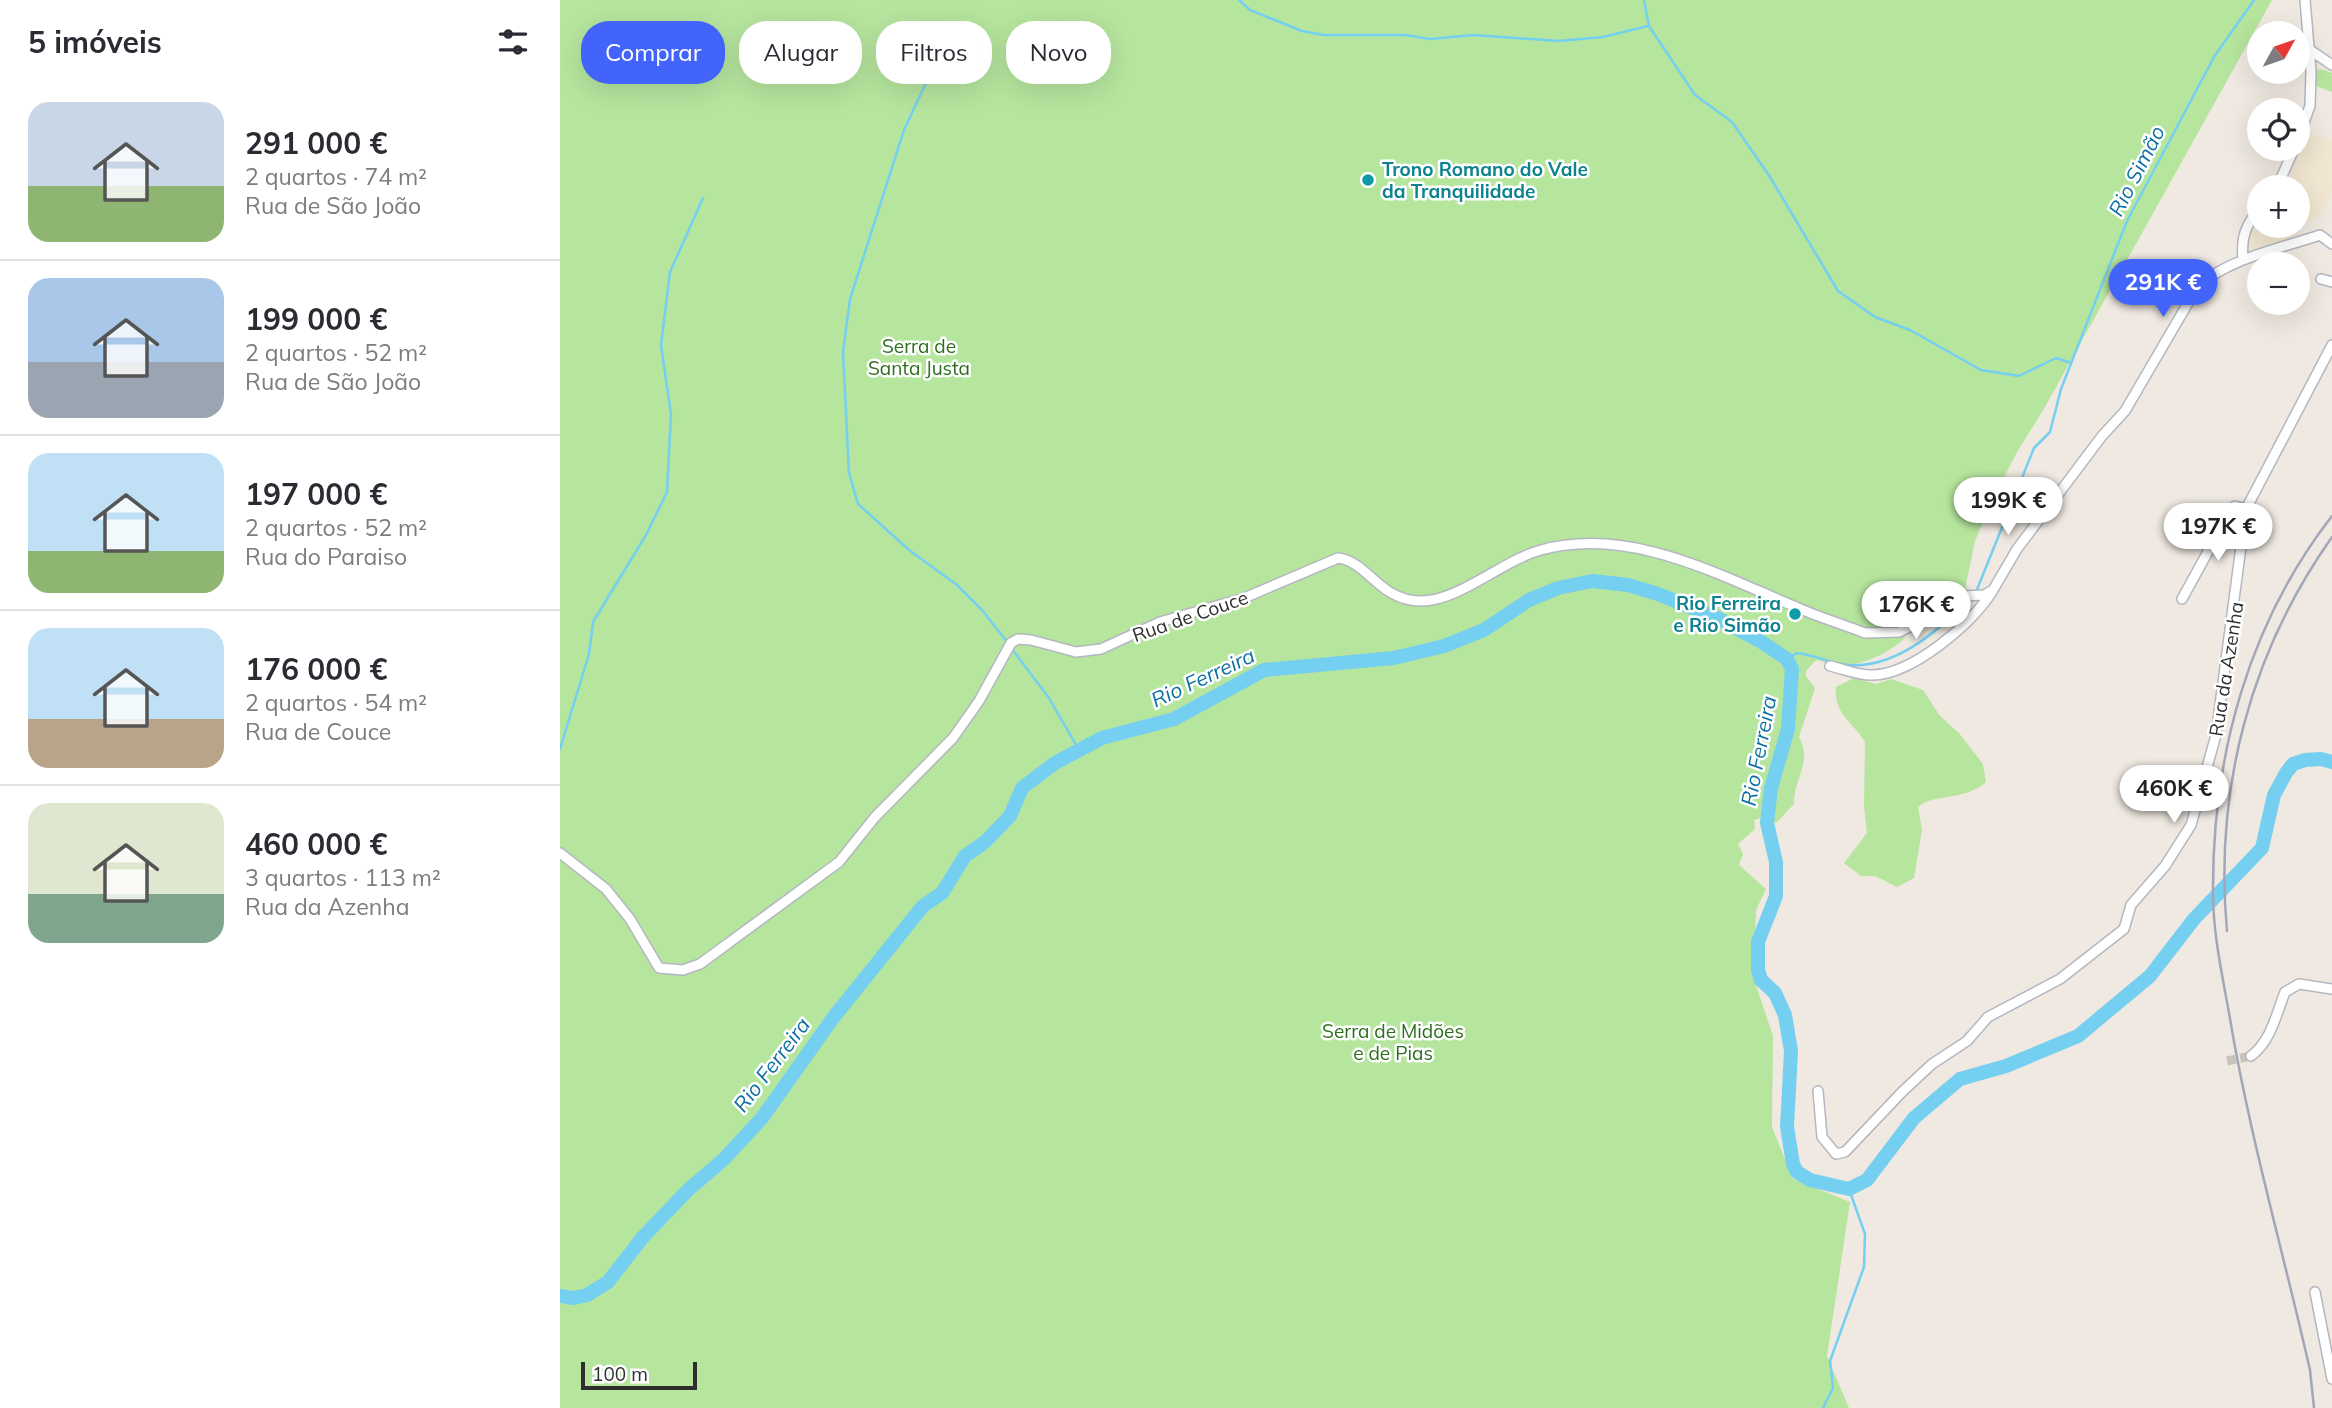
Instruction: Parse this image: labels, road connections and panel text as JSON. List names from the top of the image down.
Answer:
{
  "streets": {
    "street": ["Rua de Couce", "Rua da Azenha"]
  },
  "water": ["Rio Simão", "Rio Ferreira"],
  "parks": ["Serra de Santa Justa", "Serra de Midões e de Pias"],
  "places": ["Trono Romano do Vale da Tranquilidade", "Rio Ferreira e Rio Simão"],
  "scale_bar": "100 m",
  "north": "top right",
  "page": {
    "heading": "5 imóveis",
    "map_buttons": ["+", "−"],
    "chip": [
      "Comprar",
      "Alugar",
      "Filtros",
      "Novo"
    ],
    "list": [
      {
        "name": "291 000 €",
        "note": "2 quartos · 74 m² · Rua de São João"
      },
      {
        "name": "199 000 €",
        "note": "2 quartos · 52 m² · Rua de São João"
      },
      {
        "name": "197 000 €",
        "note": "2 quartos · 52 m² · Rua do Paraiso"
      },
      {
        "name": "176 000 €",
        "note": "2 quartos · 54 m² · Rua de Couce"
      },
      {
        "name": "460 000 €",
        "note": "3 quartos · 113 m² · Rua da Azenha"
      }
    ],
    "price": [
      "291K €",
      "199K €",
      "197K €",
      "176K €",
      "460K €"
    ],
    "scale": "100 m"
  }
}
